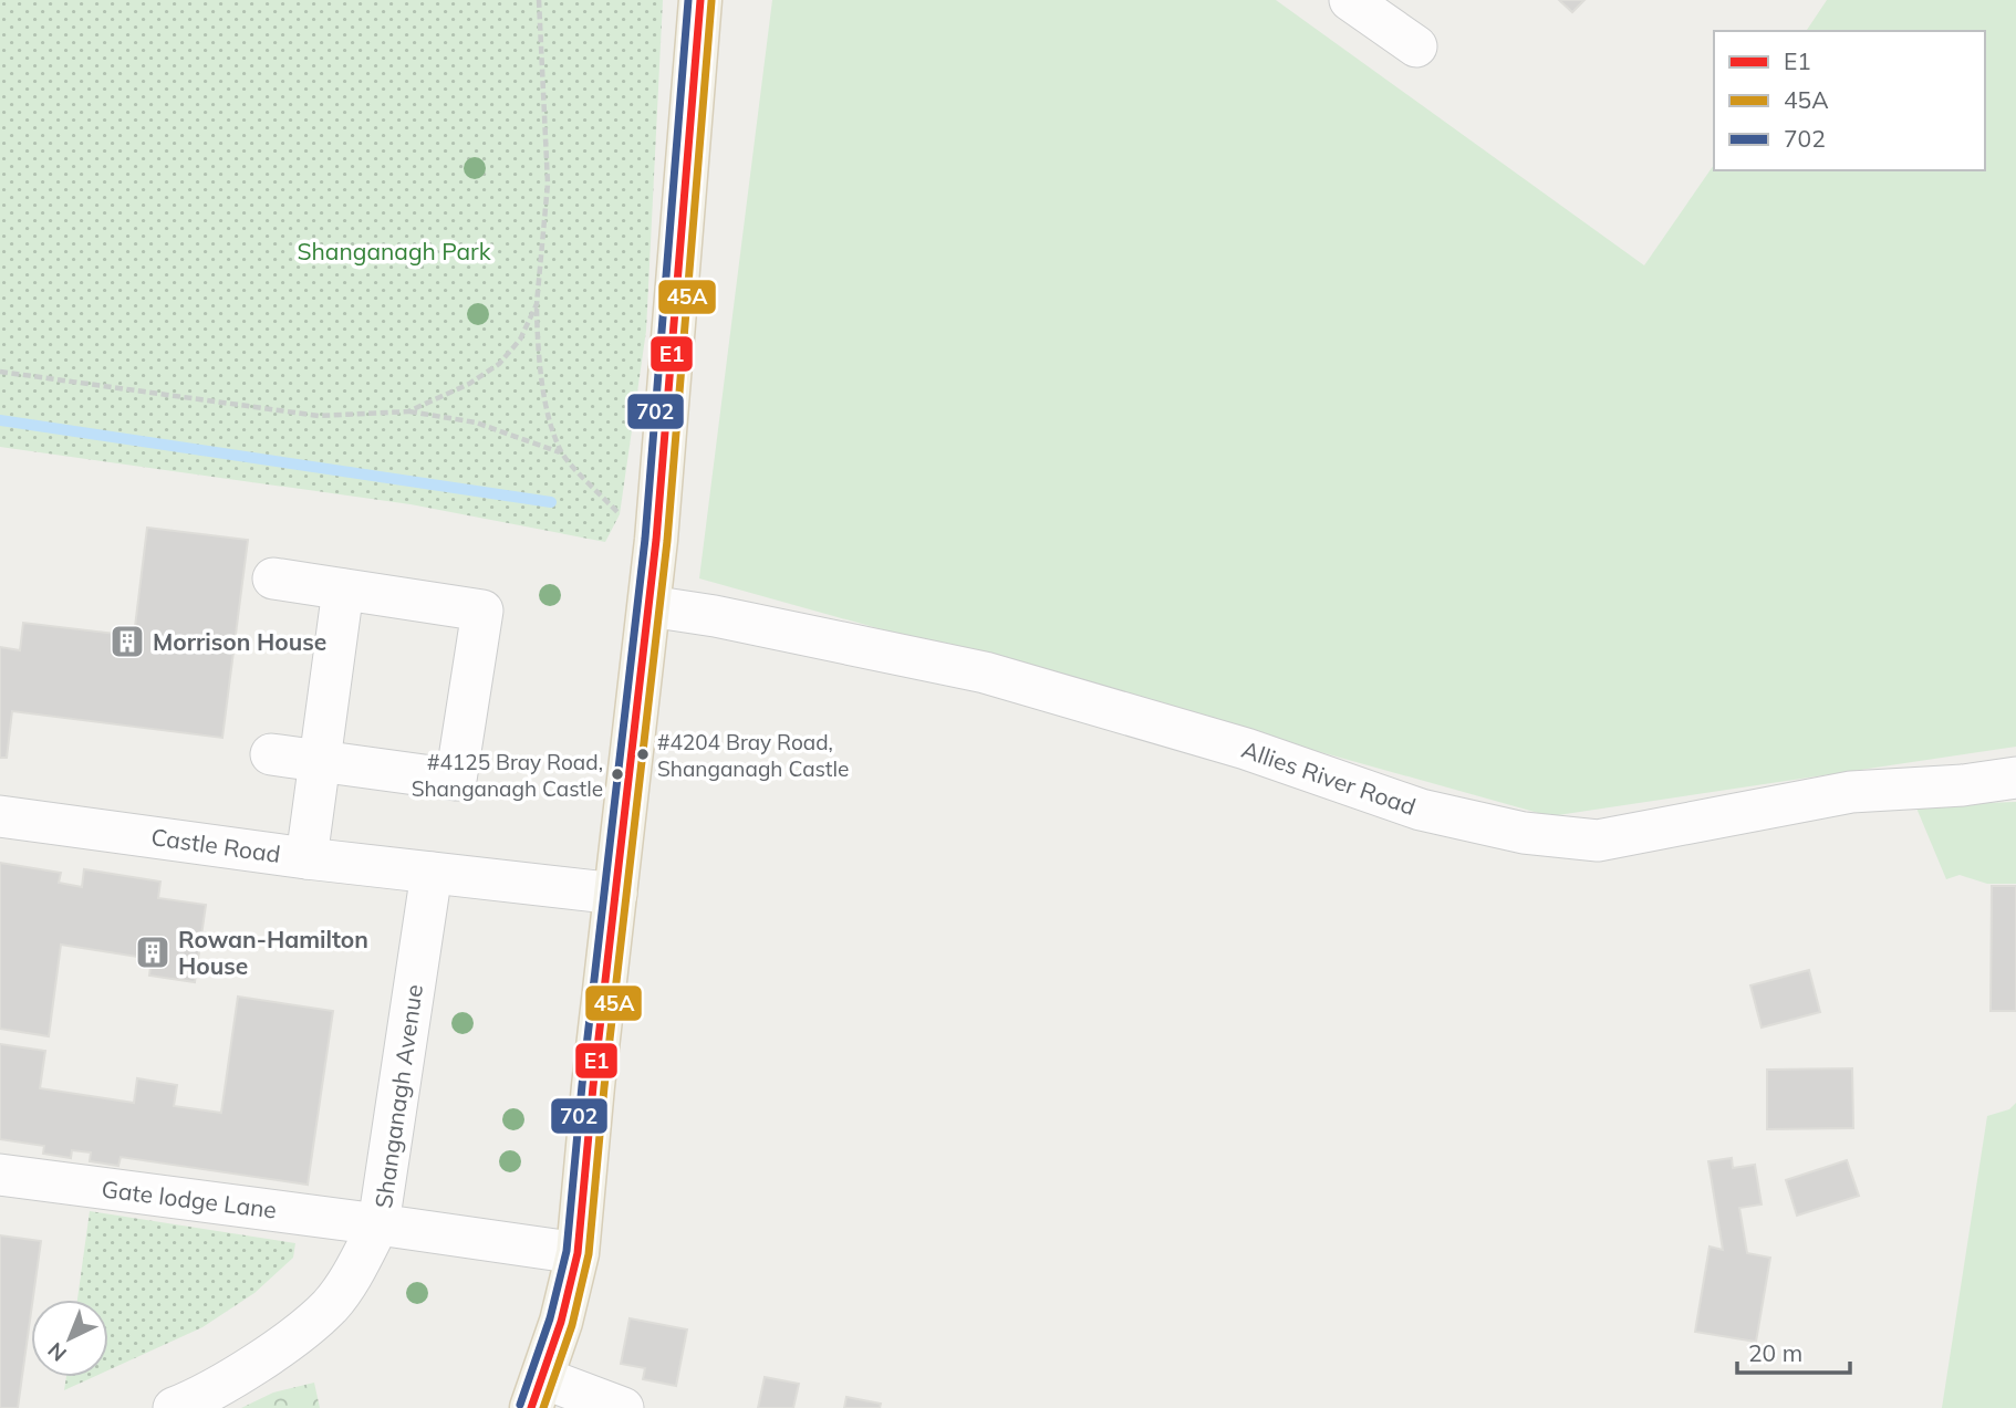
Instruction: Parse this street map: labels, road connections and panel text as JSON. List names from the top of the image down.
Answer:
{
  "streets": {
    "street": [
      "Allies River Road",
      "Castle Road",
      "Shanganagh Avenue",
      "Gate lodge Lane"
    ]
  },
  "crossings": [
    ["Castle Road", "Shanganagh Avenue"],
    ["Shanganagh Avenue", "Gate lodge Lane"]
  ],
  "parks": ["Shanganagh Park"],
  "places": {
    "building": ["Morrison House", "Rowan-Hamilton House"],
    "other": ["#4204 Bray Road, Shanganagh Castle", "#4125 Bray Road, Shanganagh Castle"]
  },
  "lines": ["transit line E1", "transit line 702", "transit line 45A"],
  "legend": ["E1", "45A", "702"],
  "scale_bar": "20 m",
  "north": "bottom left"
}
